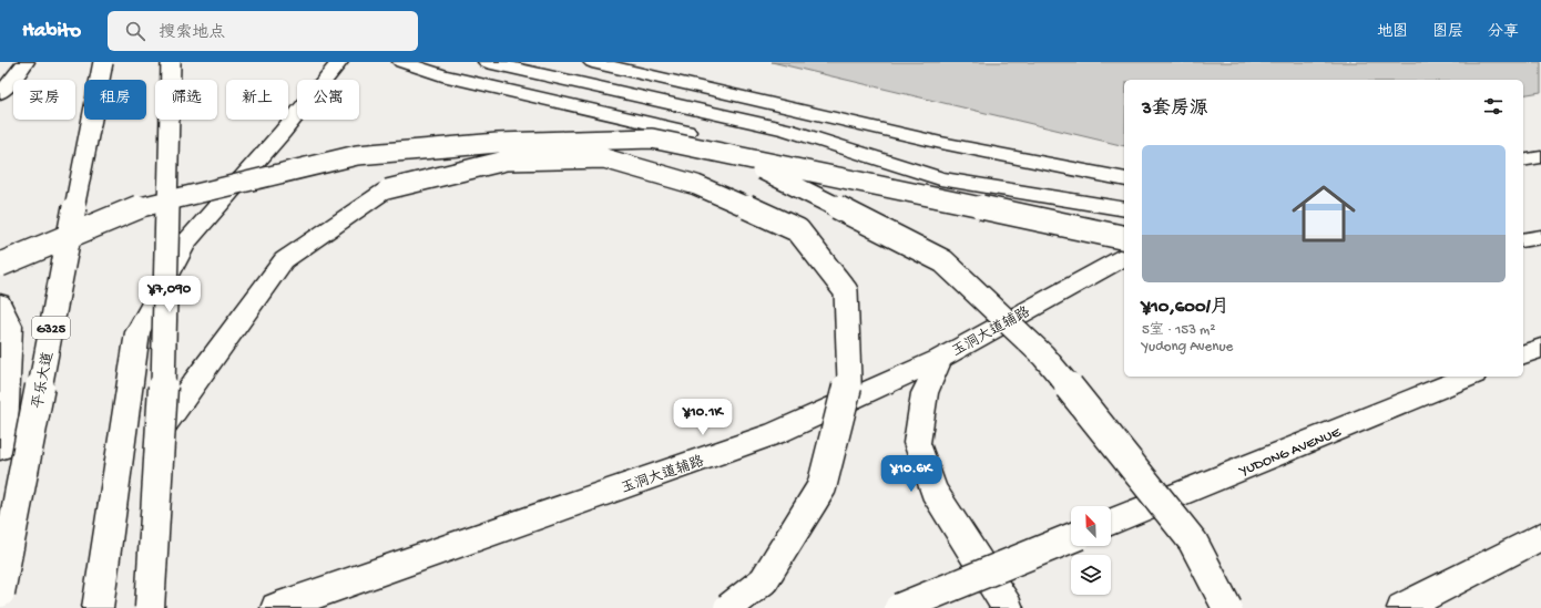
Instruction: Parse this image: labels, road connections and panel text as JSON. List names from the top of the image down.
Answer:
{
  "streets": {
    "main road": [
      "G325",
      "玉洞大道辅路",
      "平乐大道",
      "YUDONG AVENUE"
    ]
  },
  "north": "top left",
  "page": {
    "header": "Habito",
    "search": "搜索地点",
    "nav": ["地图", "图层", "分享"],
    "chip": [
      "买房",
      "租房",
      "筛选",
      "新上",
      "公寓"
    ],
    "heading": "3套房源",
    "list": [
      {
        "name": "¥10,600/月",
        "note": "5室 · 153 m² · Yudong Avenue"
      }
    ],
    "price": ["¥7,090", "¥10.1K", "¥10.6K"]
  }
}
